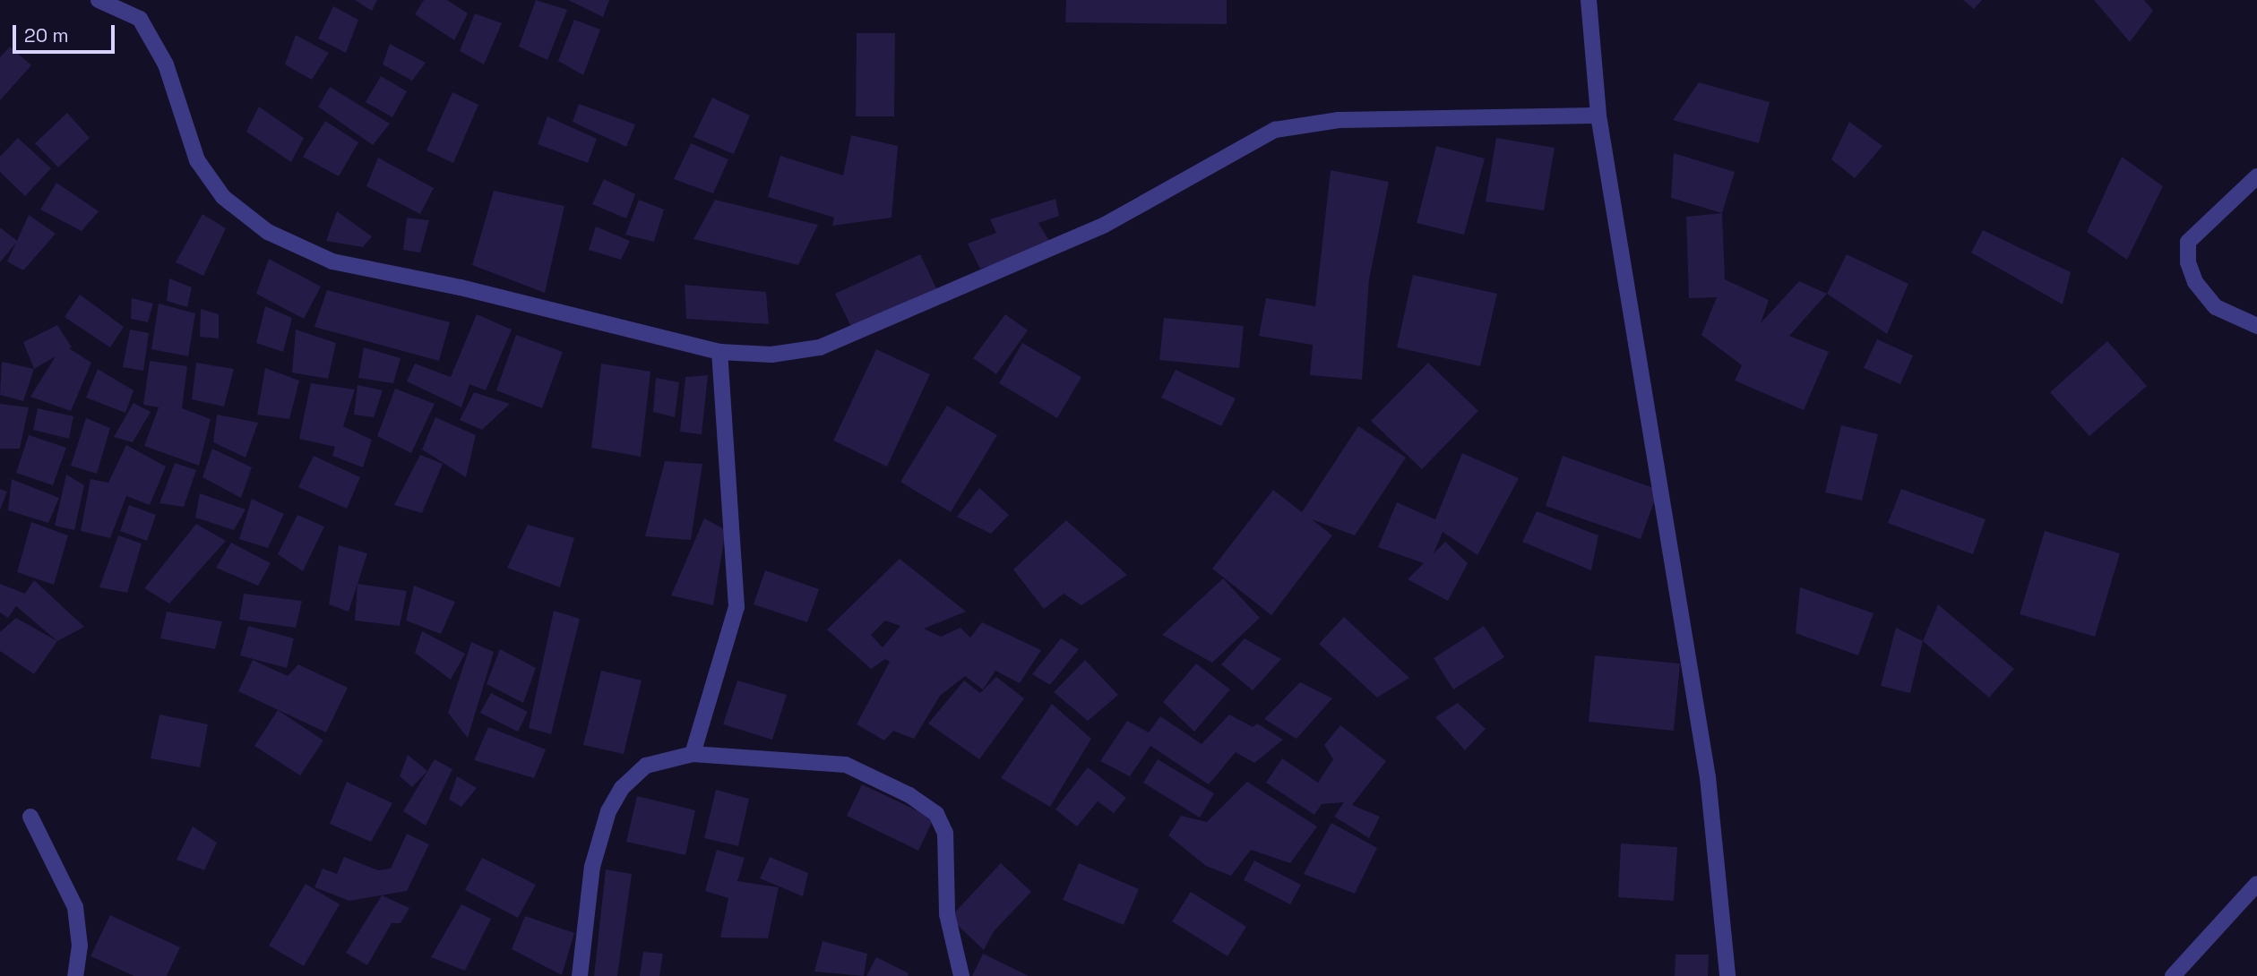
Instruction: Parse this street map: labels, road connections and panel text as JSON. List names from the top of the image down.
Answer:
{
  "scale_bar": "20 m"
}
